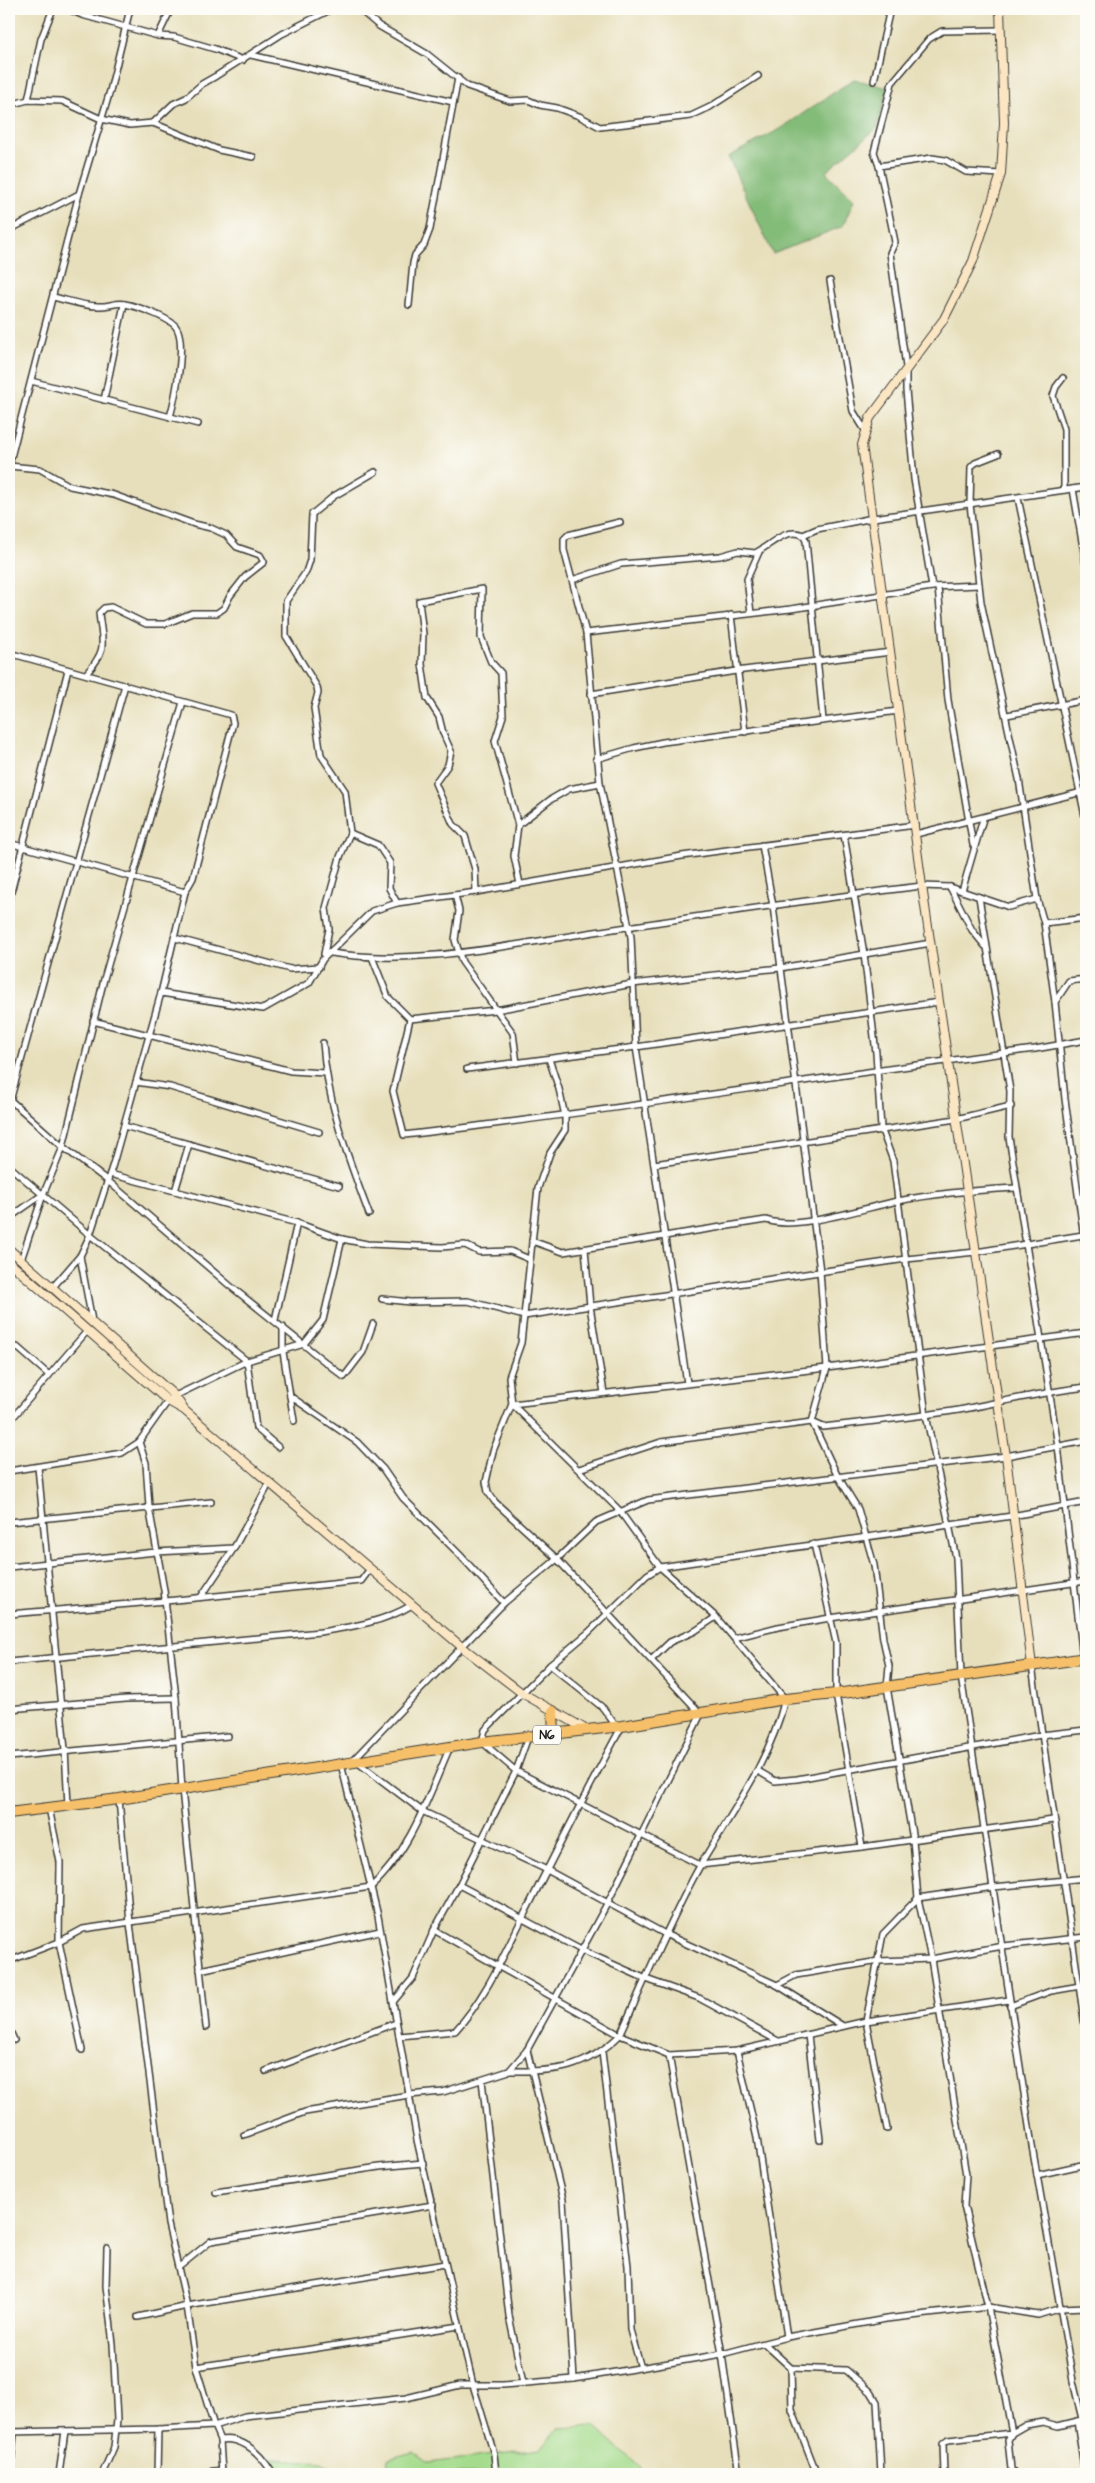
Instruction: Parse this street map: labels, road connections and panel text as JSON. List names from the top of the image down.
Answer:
{
  "streets": {
    "highway": ["N6"]
  }
}
